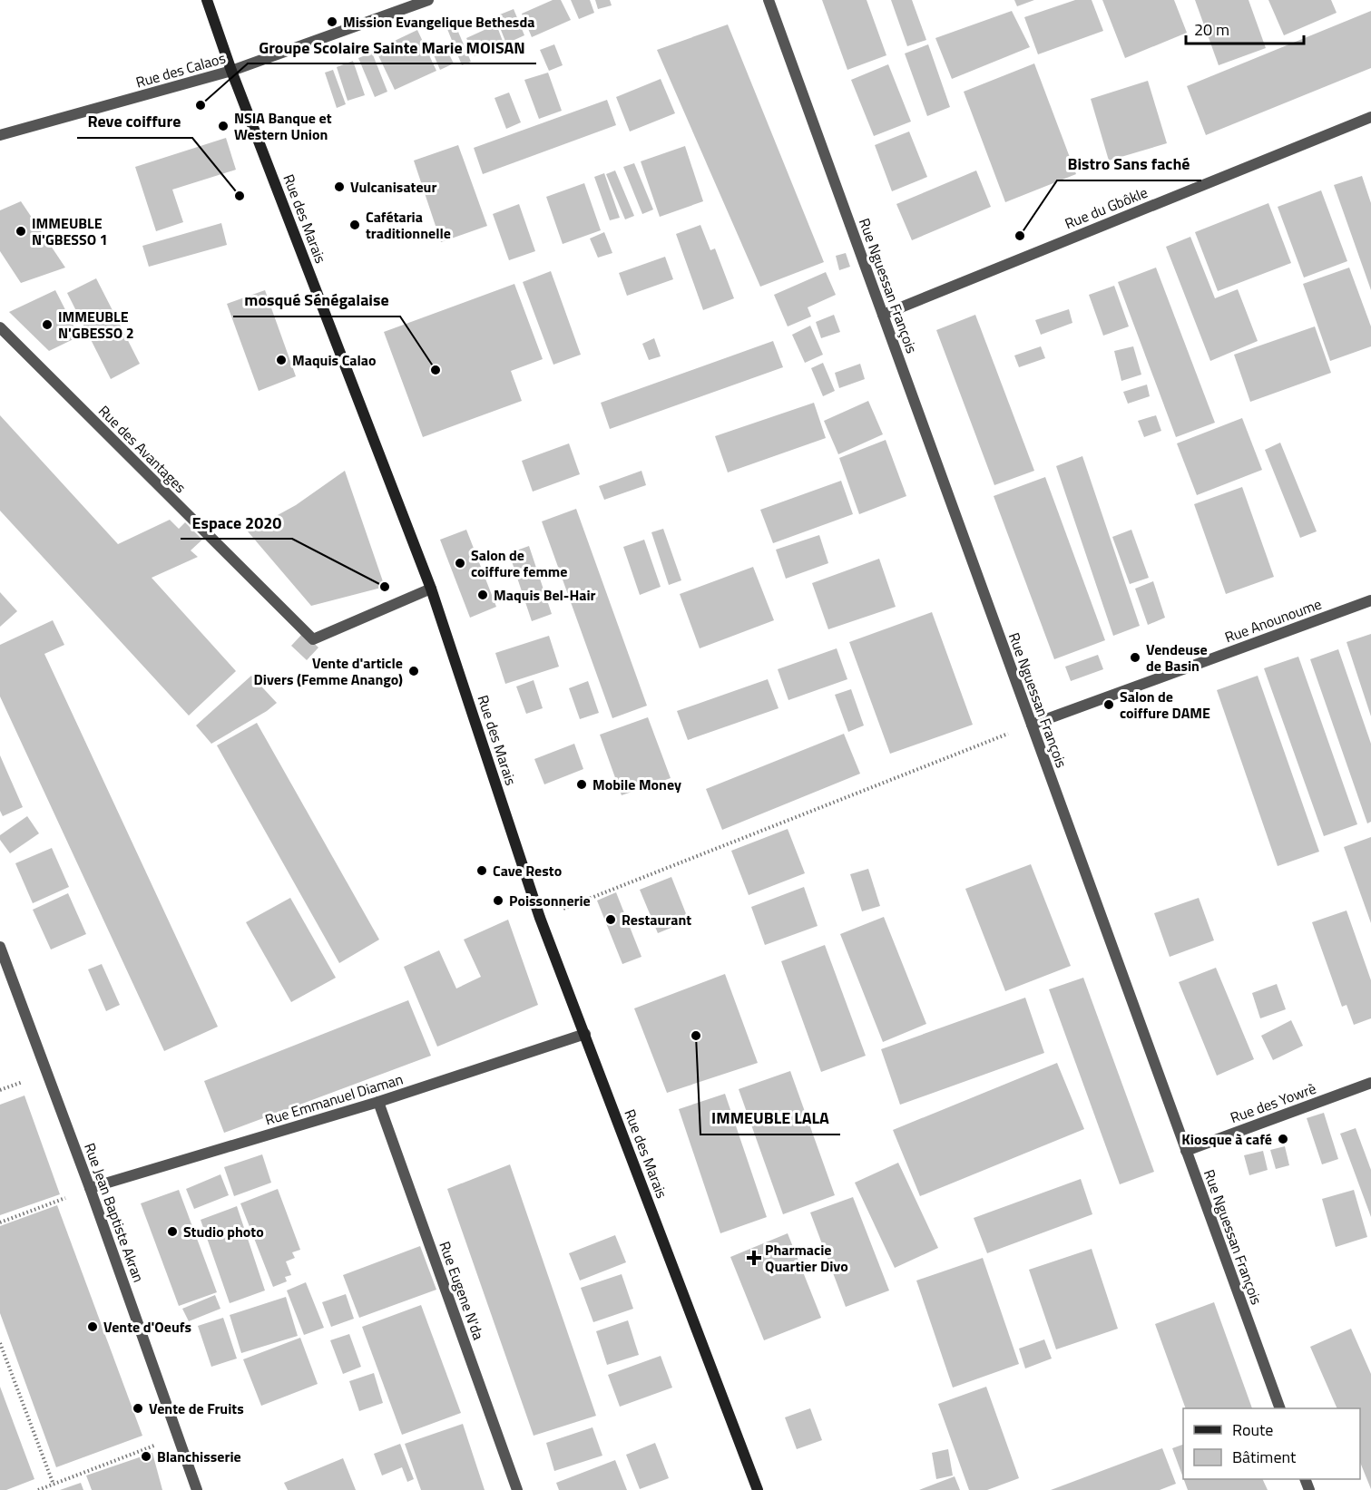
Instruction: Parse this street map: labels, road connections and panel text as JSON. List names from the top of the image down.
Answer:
{
  "streets": {
    "street": [
      "Rue des Calaos",
      "Rue du Gbôkle",
      "Rue des Marais",
      "Rue Nguessan François",
      "Rue des Avantages",
      "Rue Anounoume",
      "Rue Emmanuel Diaman",
      "Rue des Yowrè",
      "Rue Jean Baptiste Akran",
      "Rue Eugene N'da"
    ]
  },
  "crossings": [
    ["Rue des Calaos", "Rue des Marais"],
    ["Rue du Gbôkle", "Rue Nguessan François"],
    ["Rue des Marais", "Rue des Avantages"],
    ["Rue des Marais", "Rue Emmanuel Diaman"],
    ["Rue Nguessan François", "Rue Anounoume"],
    ["Rue Nguessan François", "Rue des Yowrè"],
    ["Rue Emmanuel Diaman", "Rue Jean Baptiste Akran"],
    ["Rue Emmanuel Diaman", "Rue Eugene N'da"]
  ],
  "places": {
    "other": [
      "Mission Evangelique Bethesda",
      "Groupe Scolaire Sainte Marie MOISAN",
      "NSIA Banque et Western Union",
      "Vulcanisateur",
      "Reve coiffure",
      "Cafétaria traditionnelle",
      "IMMEUBLE N'GBESSO 1",
      "Bistro Sans faché",
      "IMMEUBLE N'GBESSO 2",
      "Maquis Calao",
      "mosqué Sénégalaise",
      "Salon de coiffure femme",
      "Espace 2020",
      "Maquis Bel-Hair",
      "Vendeuse de Basin",
      "Vente d'article Divers (Femme Anango)",
      "Salon de coiffure DAME",
      "Mobile Money",
      "Cave Resto",
      "Poissonnerie",
      "Restaurant",
      "IMMEUBLE LALA",
      "Kiosque à café",
      "Studio photo",
      "Vente d'Oeufs",
      "Vente de Fruits",
      "Blanchisserie"
    ],
    "health": ["Pharmacie Quartier Divo"]
  },
  "legend": ["Route", "Bâtiment"],
  "scale_bar": "20 m"
}
